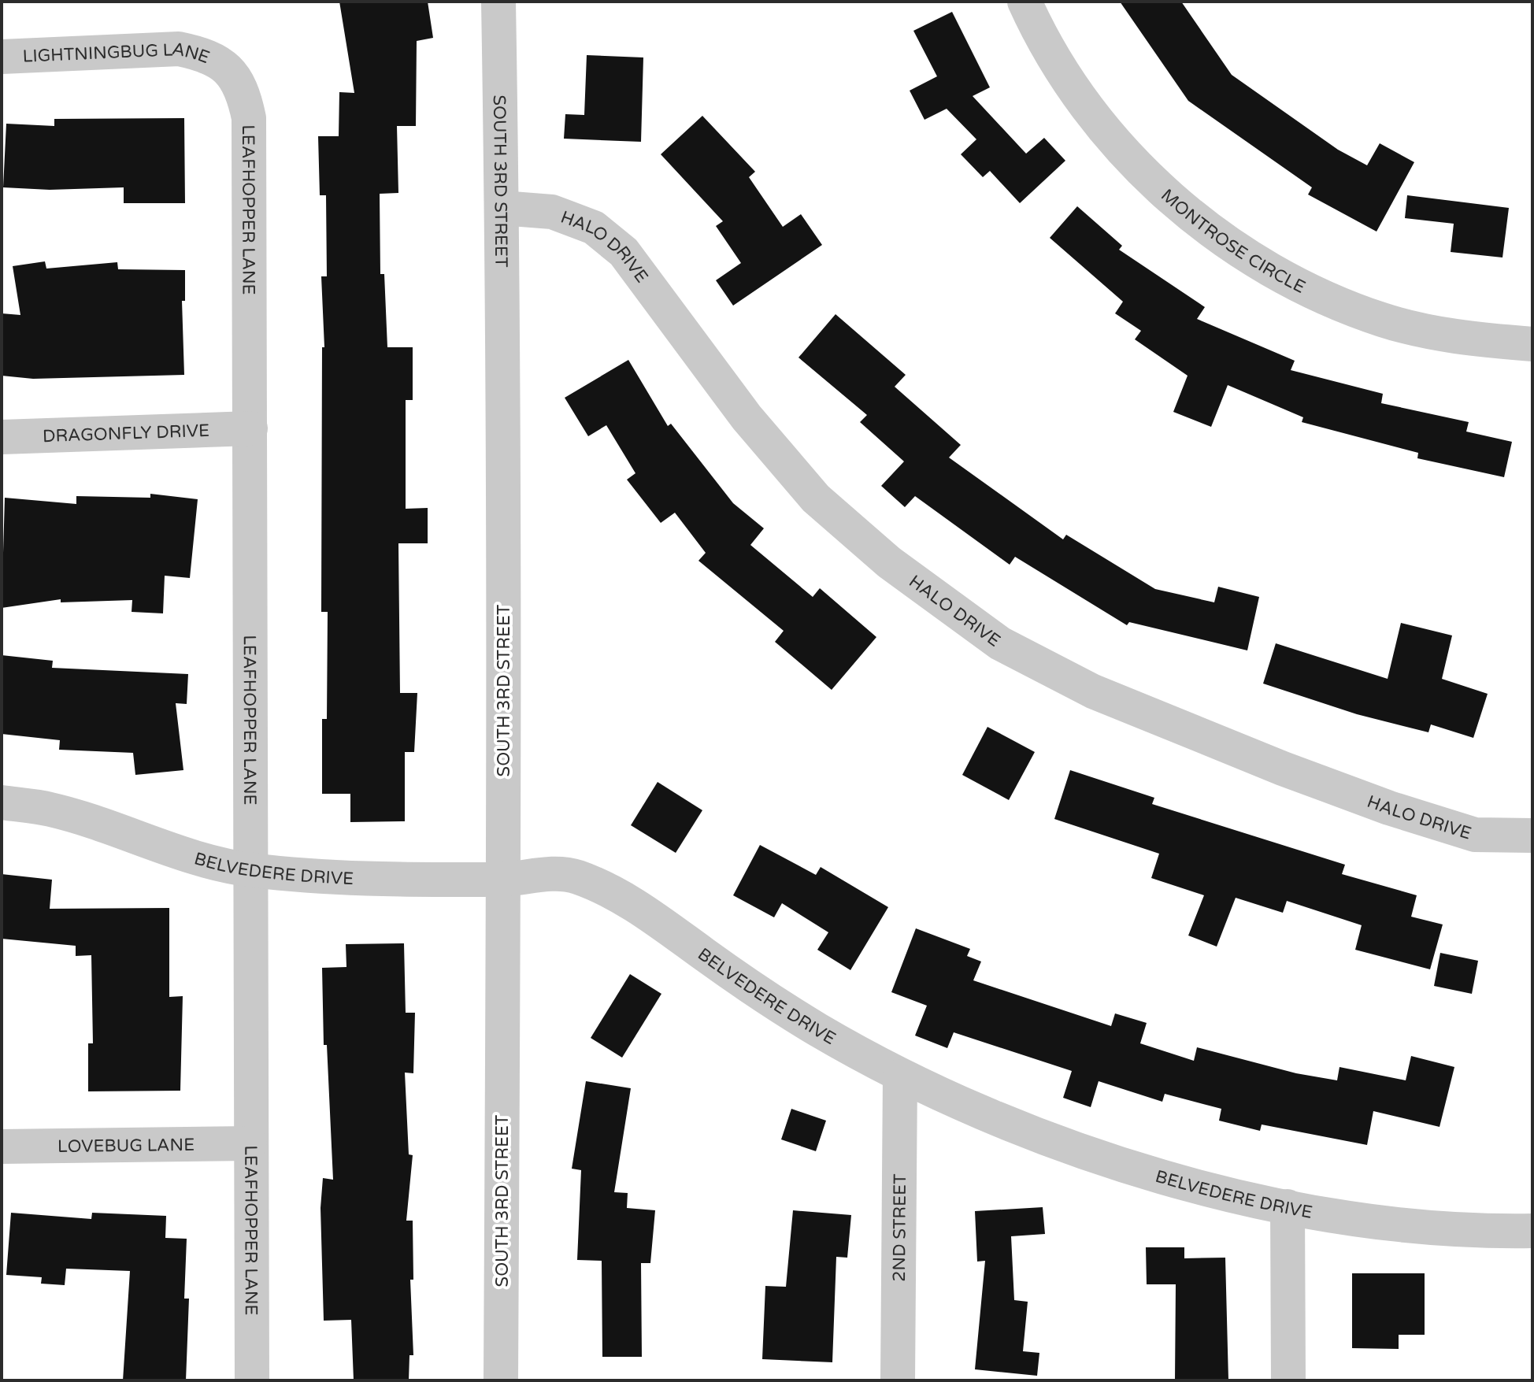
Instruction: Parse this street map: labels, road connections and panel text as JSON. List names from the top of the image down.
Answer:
{
  "streets": {
    "street": [
      "LIGHTNINGBUG LANE",
      "SOUTH 3RD STREET",
      "LEAFHOPPER LANE",
      "MONTROSE CIRCLE",
      "HALO DRIVE",
      "DRAGONFLY DRIVE",
      "BELVEDERE DRIVE",
      "LOVEBUG LANE",
      "2ND STREET"
    ]
  },
  "crossings": [
    ["LIGHTNINGBUG LANE", "LEAFHOPPER LANE"],
    ["SOUTH 3RD STREET", "HALO DRIVE"],
    ["SOUTH 3RD STREET", "BELVEDERE DRIVE"],
    ["LEAFHOPPER LANE", "DRAGONFLY DRIVE"],
    ["LEAFHOPPER LANE", "BELVEDERE DRIVE"],
    ["LEAFHOPPER LANE", "LOVEBUG LANE"],
    ["BELVEDERE DRIVE", "2ND STREET"]
  ]
}
